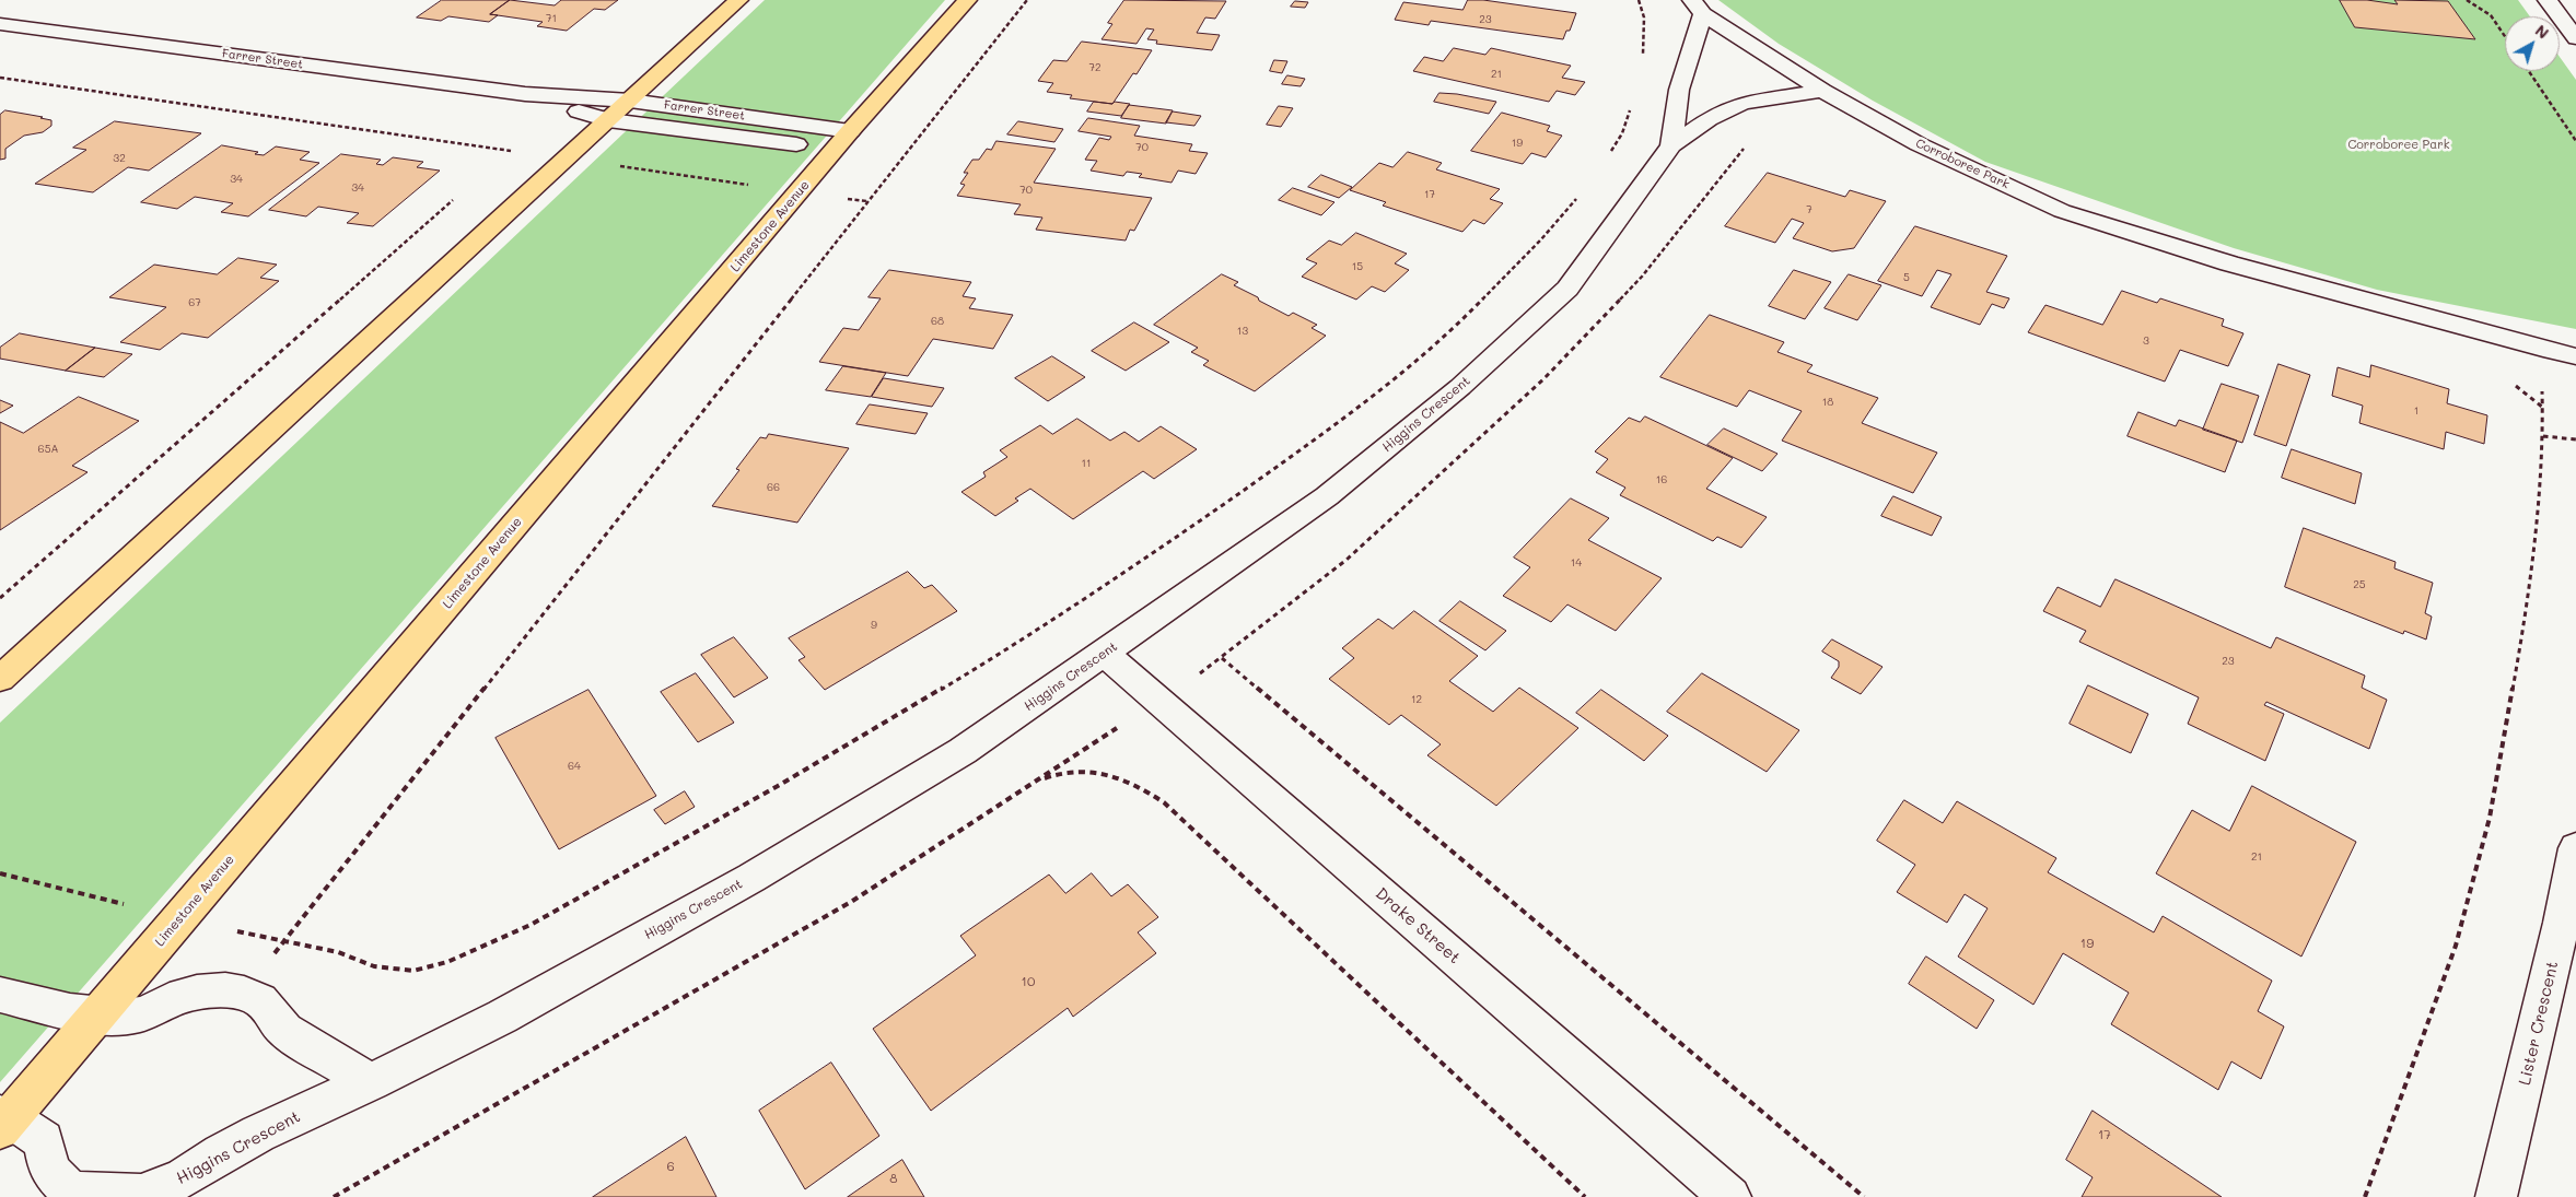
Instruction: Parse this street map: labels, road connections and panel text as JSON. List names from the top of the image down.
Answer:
{
  "streets": {
    "main road": ["Limestone Avenue"],
    "street": [
      "Farrer Street",
      "Corroboree Park",
      "Higgins Crescent",
      "Drake Street",
      "Lister Crescent"
    ]
  },
  "crossings": [
    ["Farrer Street", "Limestone Avenue"],
    ["Corroboree Park", "Higgins Crescent"],
    ["Limestone Avenue", "Higgins Crescent"],
    ["Higgins Crescent", "Drake Street"]
  ],
  "parks": ["Corroboree Park"],
  "house_numbers": [
    "71",
    "23",
    "72",
    "21",
    "19",
    "70",
    "32",
    "34",
    "34",
    "70",
    "17",
    "7",
    "15",
    "5",
    "67",
    "68",
    "13",
    "3",
    "18",
    "1",
    "65A",
    "11",
    "16",
    "66",
    "14",
    "25",
    "9",
    "23",
    "12",
    "64",
    "21",
    "19",
    "10",
    "17",
    "6",
    "8"
  ],
  "north": "top right"
}
